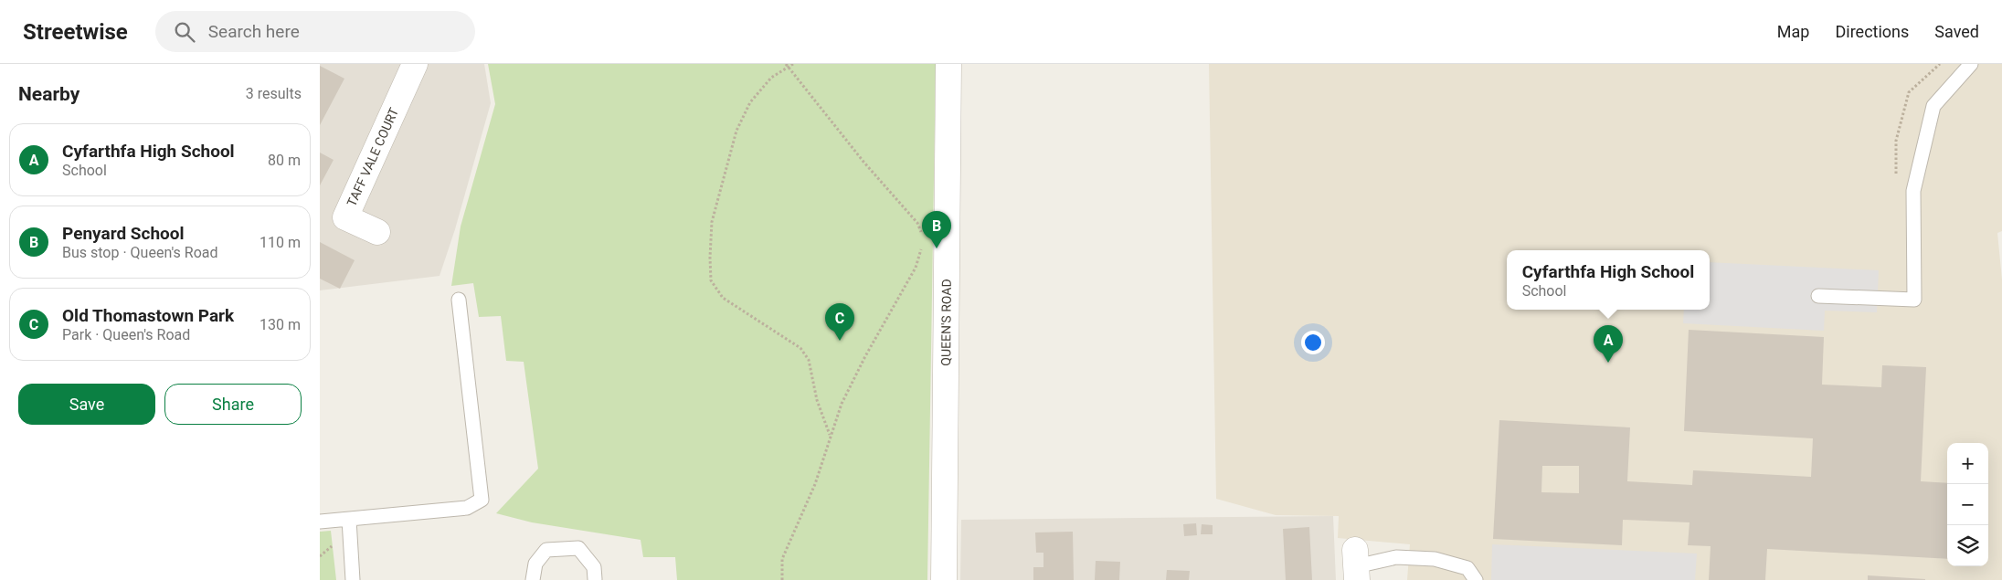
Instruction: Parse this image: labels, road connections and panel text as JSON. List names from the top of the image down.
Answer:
{
  "streets": {
    "street": ["TAFF VALE COURT", "QUEEN'S ROAD"]
  },
  "page": {
    "header": "Streetwise",
    "search": "Search here",
    "nav": ["Map", "Directions", "Saved"],
    "heading": ["Nearby", "3 results"],
    "list": [
      {
        "mark": "A",
        "name": "Cyfarthfa High School",
        "note": "School",
        "value": "80 m"
      },
      {
        "mark": "B",
        "name": "Penyard School",
        "note": "Bus stop · Queen's Road",
        "value": "110 m"
      },
      {
        "mark": "C",
        "name": "Old Thomastown Park",
        "note": "Park · Queen's Road",
        "value": "130 m"
      }
    ],
    "pins": ["B", "C", "A"],
    "popup": ["Cyfarthfa High School", "School"],
    "buttons": ["Save", "Share"],
    "map_buttons": ["+", "−"]
  }
}
